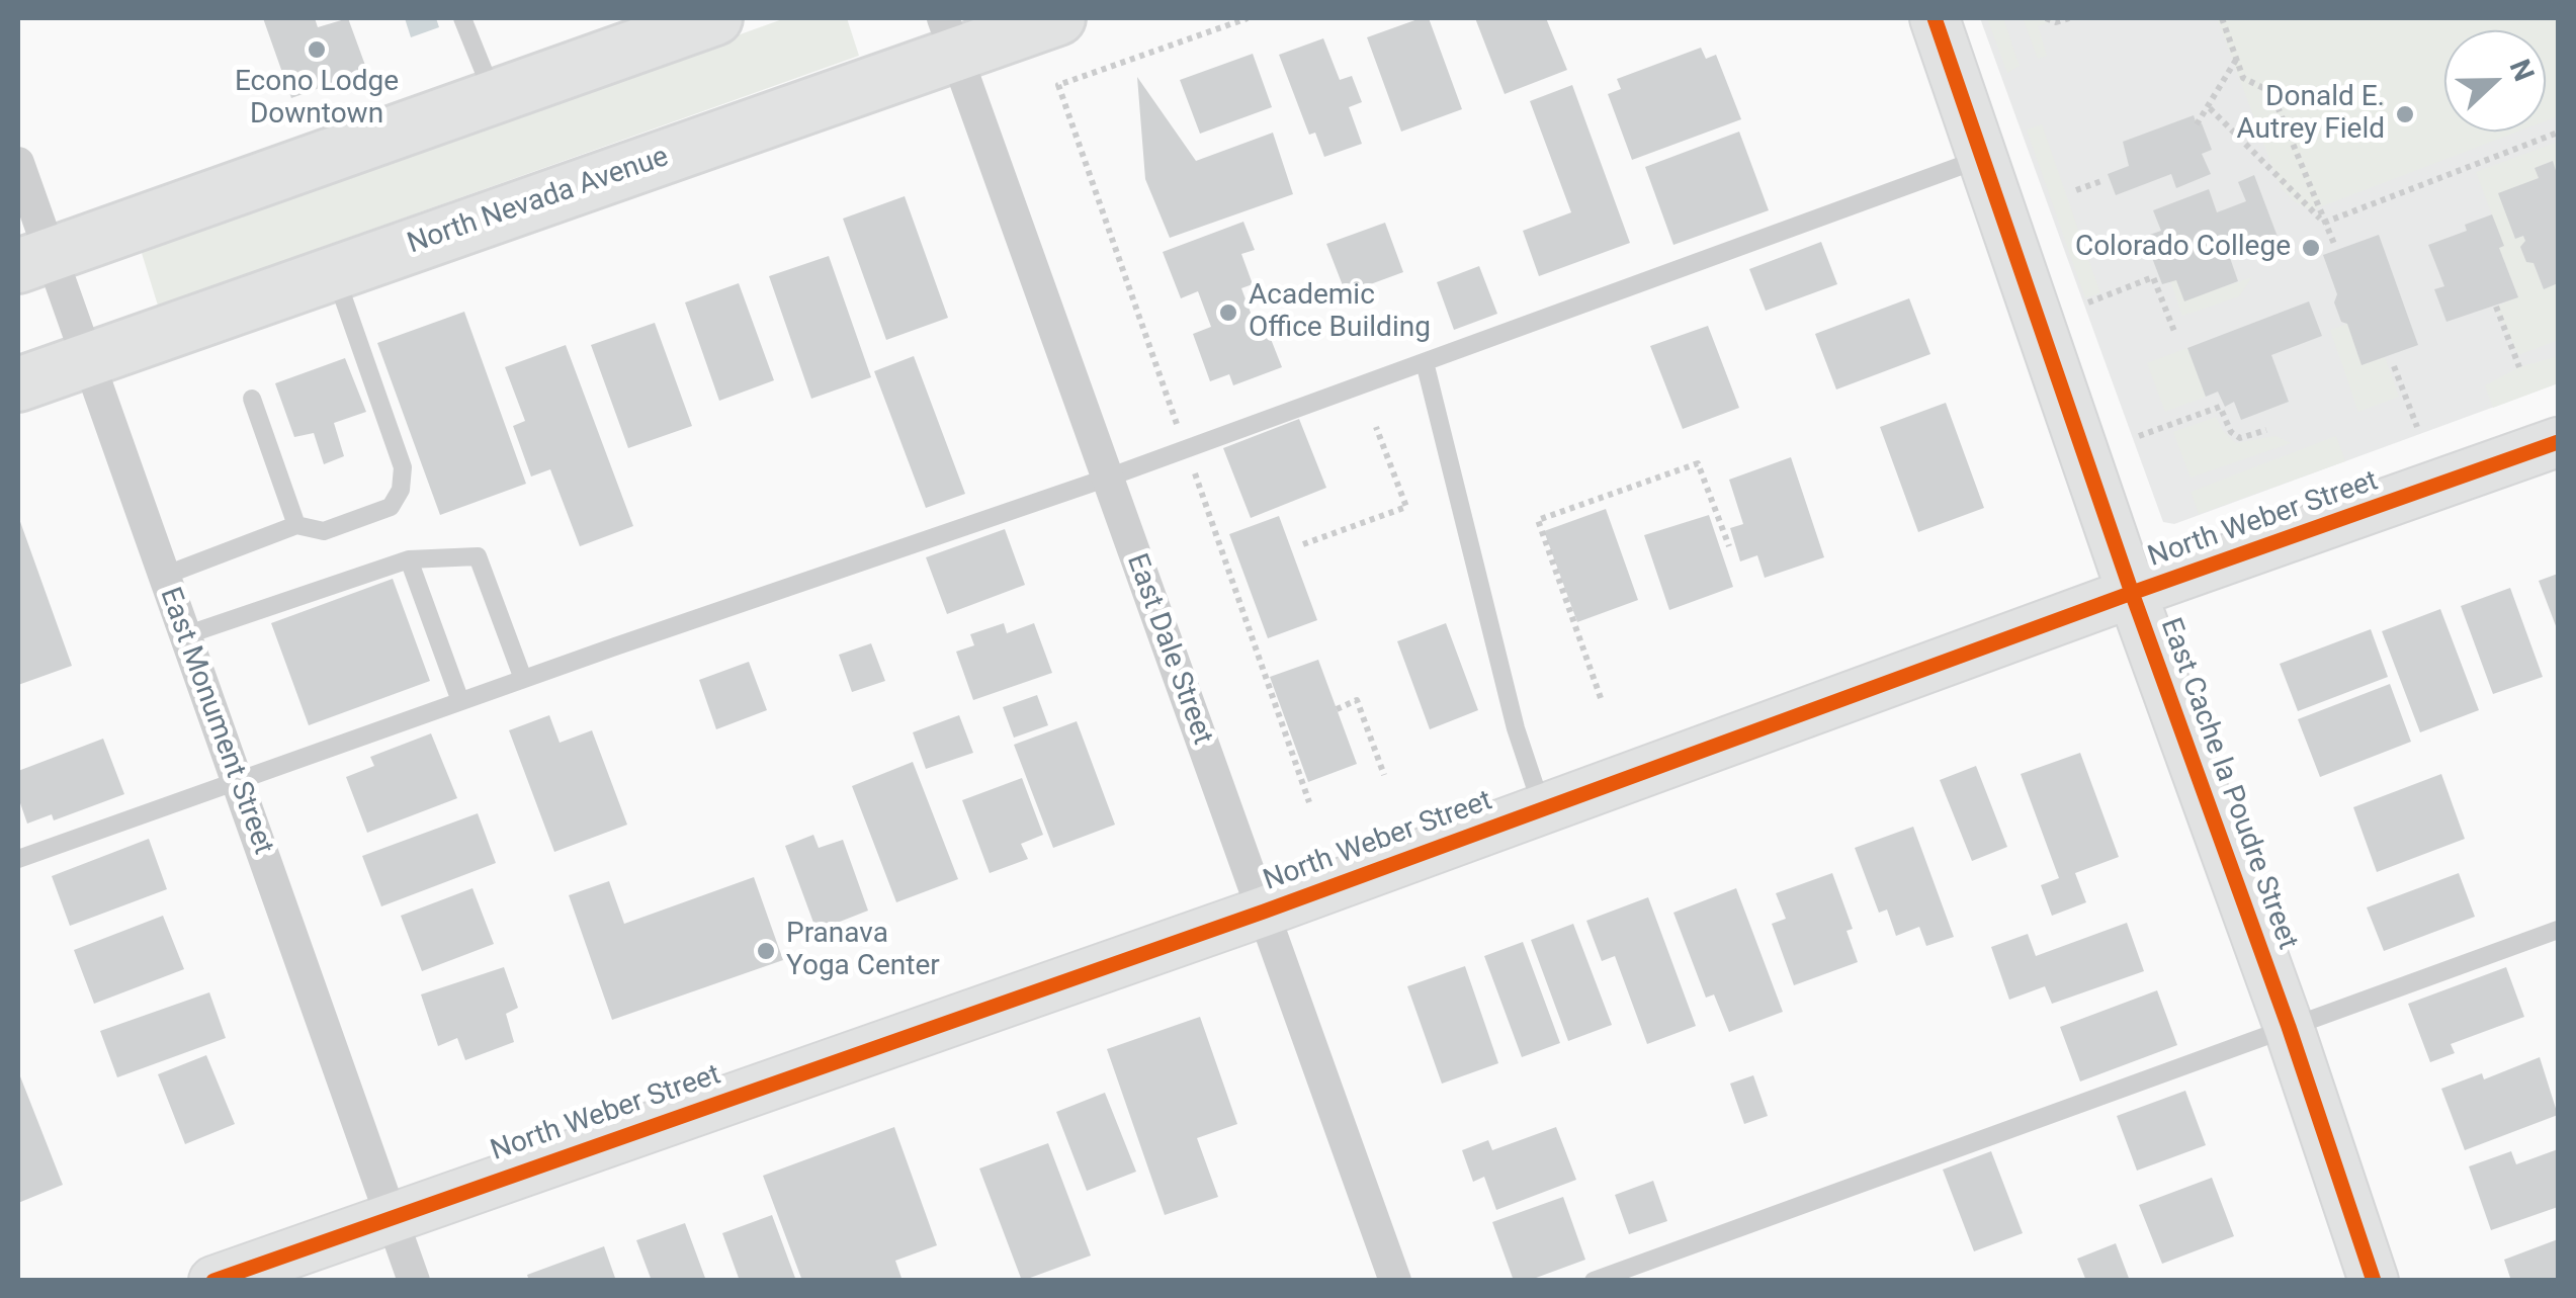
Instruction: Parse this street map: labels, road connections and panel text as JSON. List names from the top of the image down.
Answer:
{
  "streets": {
    "main road": ["North Nevada Avenue"],
    "street": [
      "North Weber Street",
      "East Dale Street",
      "East Monument Street",
      "East Cache la Poudre Street"
    ]
  },
  "crossings": [
    ["North Nevada Avenue", "East Dale Street"],
    ["North Nevada Avenue", "East Monument Street"],
    ["North Weber Street", "East Dale Street"],
    ["North Weber Street", "East Monument Street"],
    ["North Weber Street", "East Cache la Poudre Street"]
  ],
  "places": [
    "Econo Lodge Downtown",
    "Donald E. Autrey Field",
    "Colorado College",
    "Academic Office Building",
    "Pranava Yoga Center"
  ],
  "north": "right"
}
